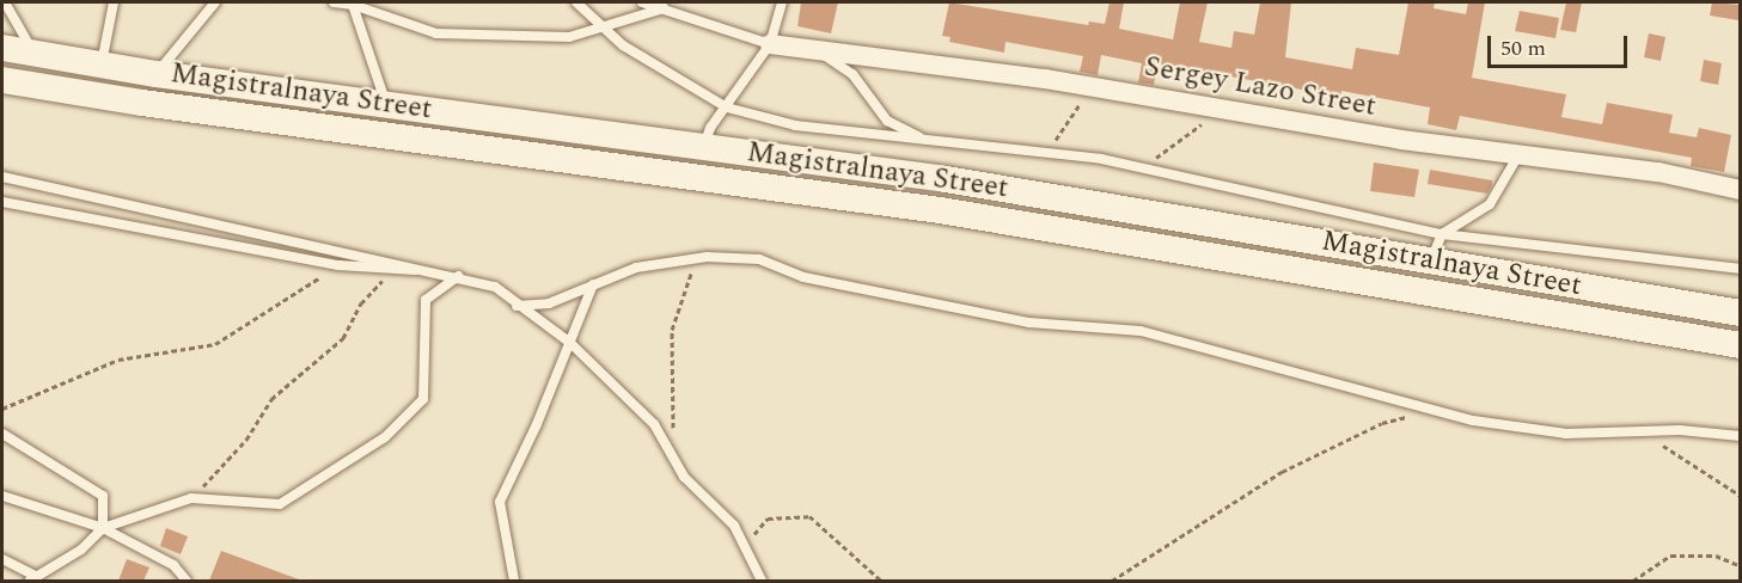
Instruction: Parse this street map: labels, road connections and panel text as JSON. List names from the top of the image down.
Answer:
{
  "streets": {
    "main road": ["Magistralnaya Street"],
    "street": ["Sergey Lazo Street"]
  },
  "scale_bar": "50 m"
}
